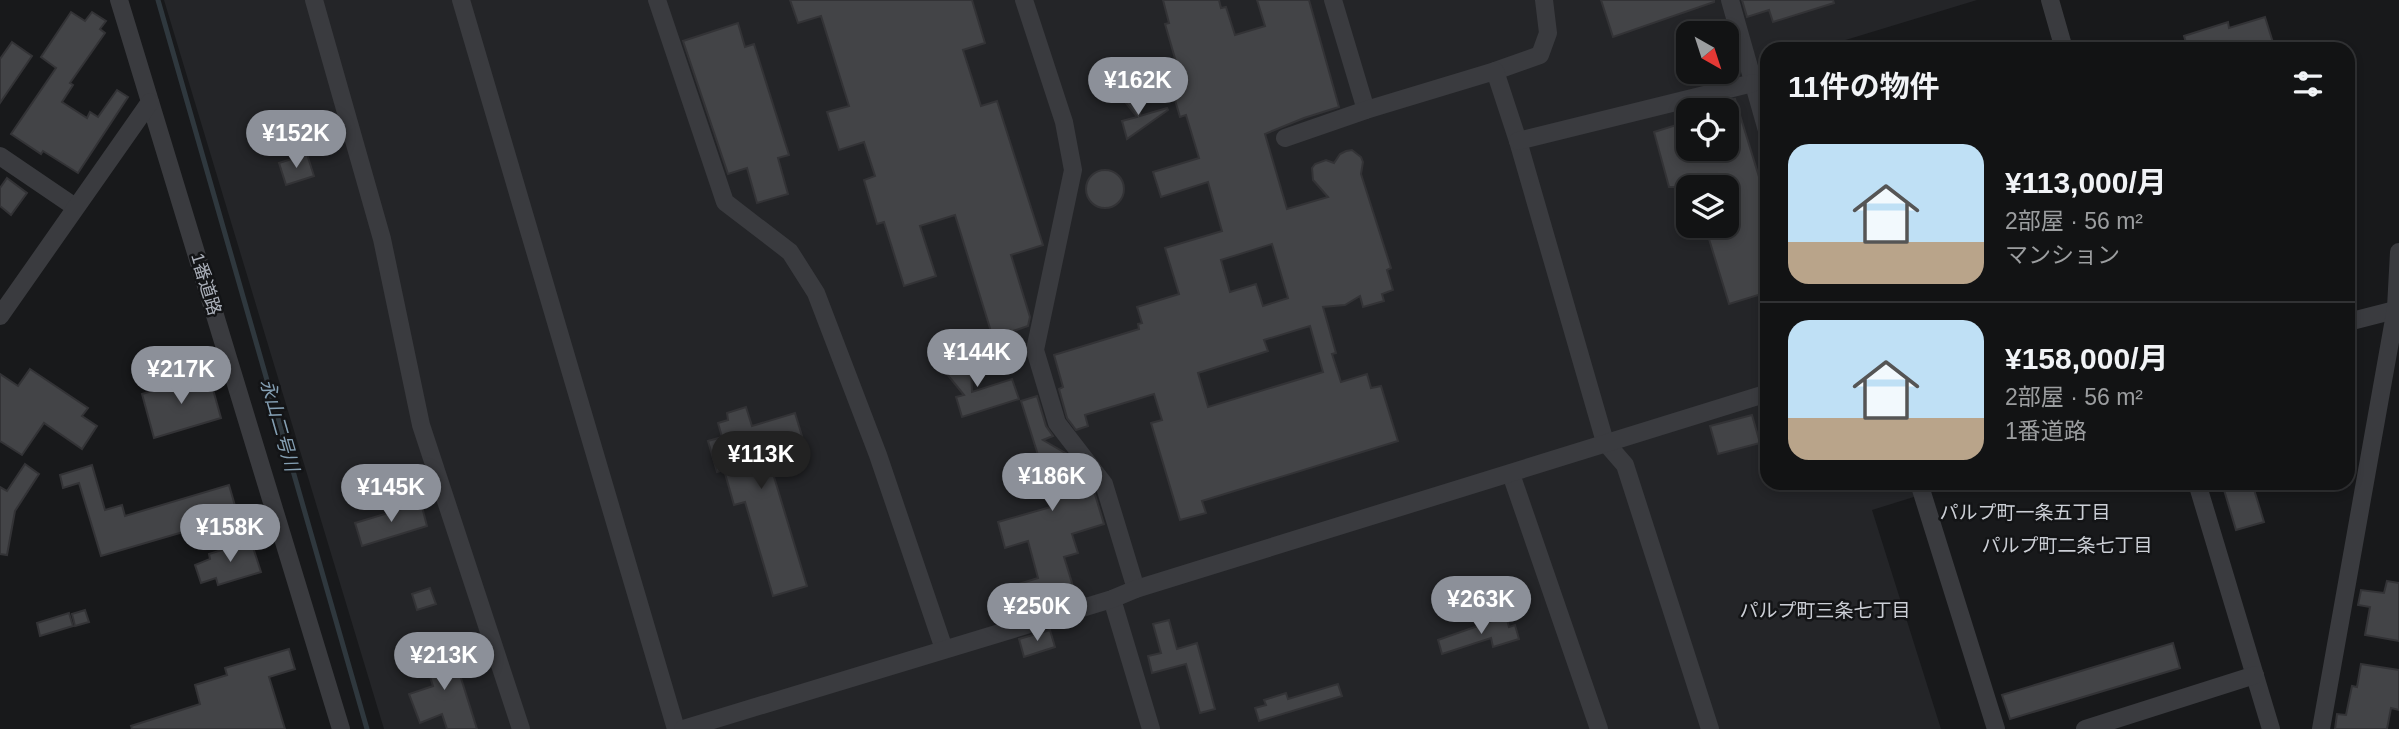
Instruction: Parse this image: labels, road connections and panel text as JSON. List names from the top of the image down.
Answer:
{
  "streets": {
    "street": ["1番道路"]
  },
  "districts": ["パルプ町一条五丁目", "パルプ町二条七丁目", "パルプ町三条七丁目"],
  "water": ["永山二号川"],
  "north": "bottom right",
  "page": {
    "heading": "11件の物件",
    "price": [
      "¥162K",
      "¥152K",
      "¥144K",
      "¥217K",
      "¥113K",
      "¥186K",
      "¥145K",
      "¥158K",
      "¥263K",
      "¥250K",
      "¥213K"
    ],
    "list": [
      {
        "name": "¥113,000/月",
        "note": "2部屋 · 56 m² · マンション"
      },
      {
        "name": "¥158,000/月",
        "note": "2部屋 · 56 m² · 1番道路"
      }
    ]
  }
}
